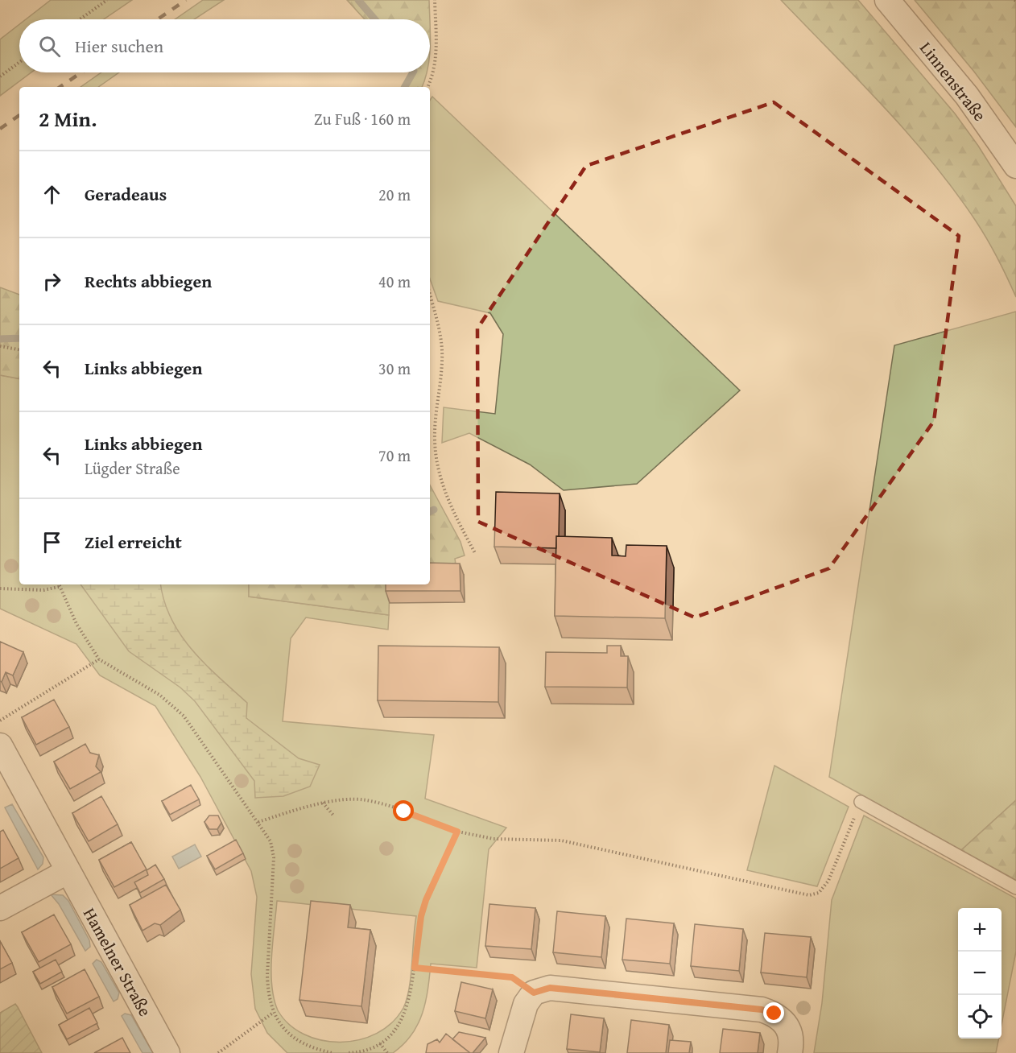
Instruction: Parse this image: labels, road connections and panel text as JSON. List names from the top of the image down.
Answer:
{
  "streets": {
    "street": ["Linnenstraße", "Hamelner Straße"]
  },
  "page": {
    "search": "Hier suchen",
    "heading": ["2 Min.", "Zu Fuß · 160 m"],
    "list": [
      ["Geradeaus", "20 m"],
      ["Rechts abbiegen", "40 m"],
      ["Links abbiegen", "30 m"],
      ["Links abbiegen", "Lügder Straße", "70 m"],
      "Ziel erreicht"
    ],
    "map_buttons": ["+", "−"]
  }
}
